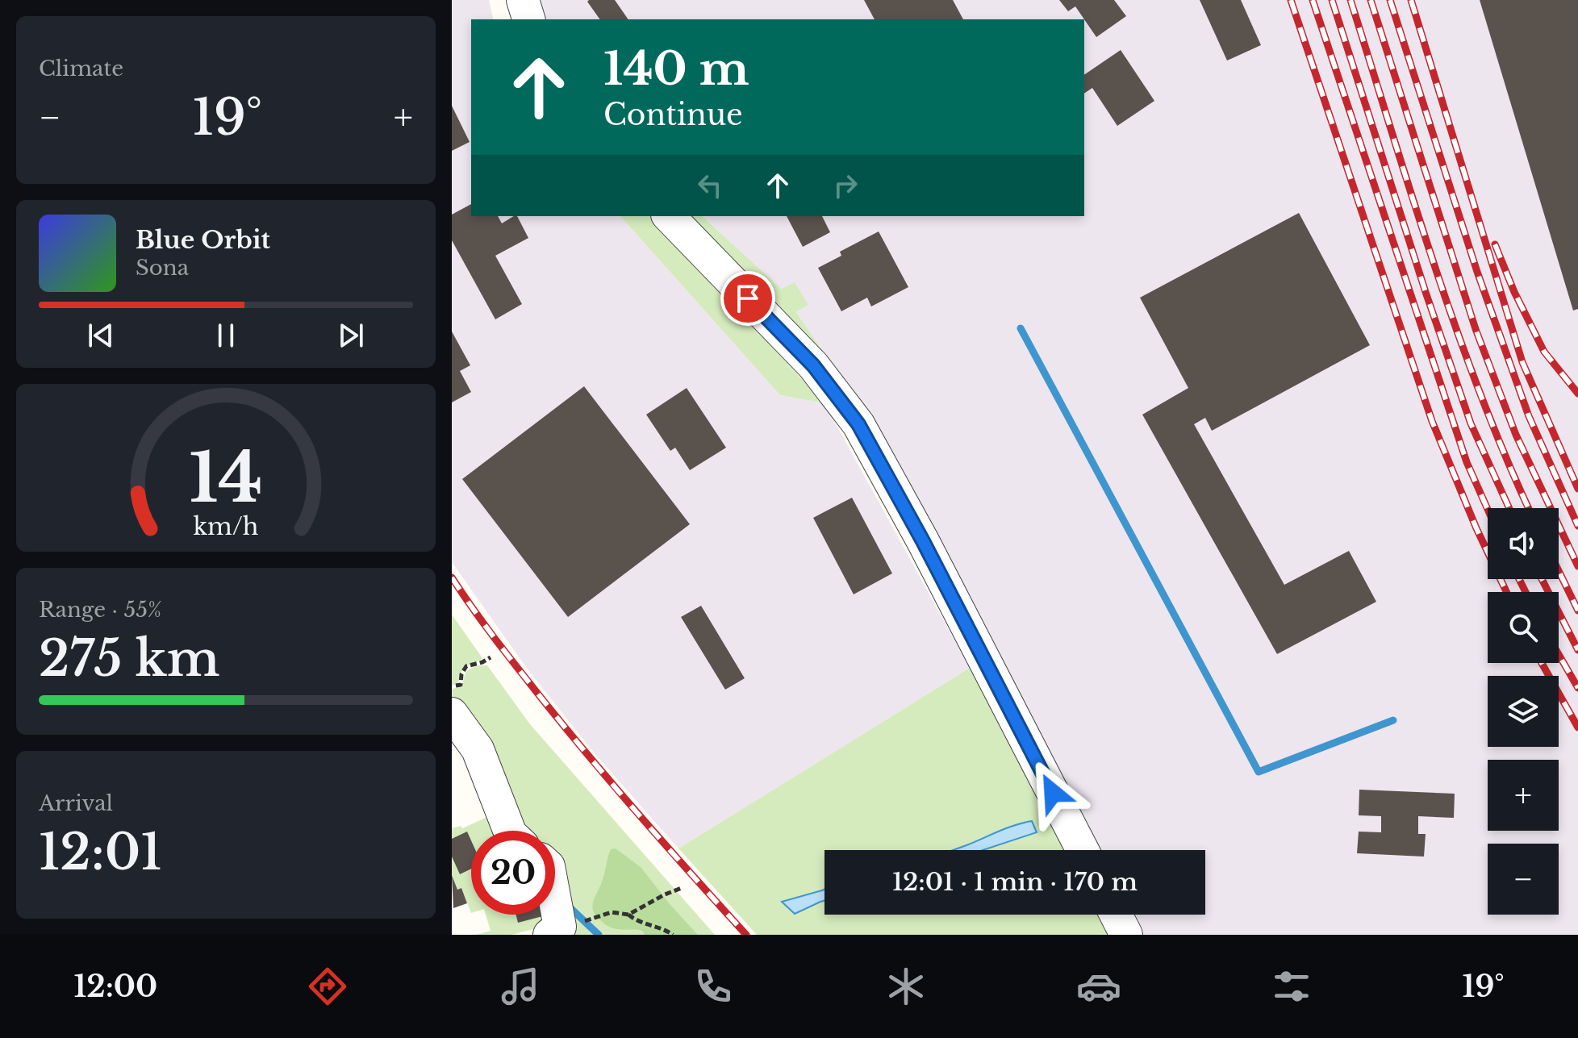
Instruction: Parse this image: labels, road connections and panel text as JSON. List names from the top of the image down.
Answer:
{
  "page": {
    "tile": [
      "Climate",
      ["Range · 55%", "275 km"],
      ["Arrival", "12:01"]
    ],
    "turn": ["140 m", "Continue"],
    "heat": ["−", "19°", "+"],
    "song": ["Blue Orbit", "Sona"],
    "map_buttons": ["+", "−"],
    "limit": "20",
    "trip": "12:01 · 1 min · 170 m",
    "tabs": ["12:00", "19°"],
    "gauge": ["14", "km/h"]
  }
}
